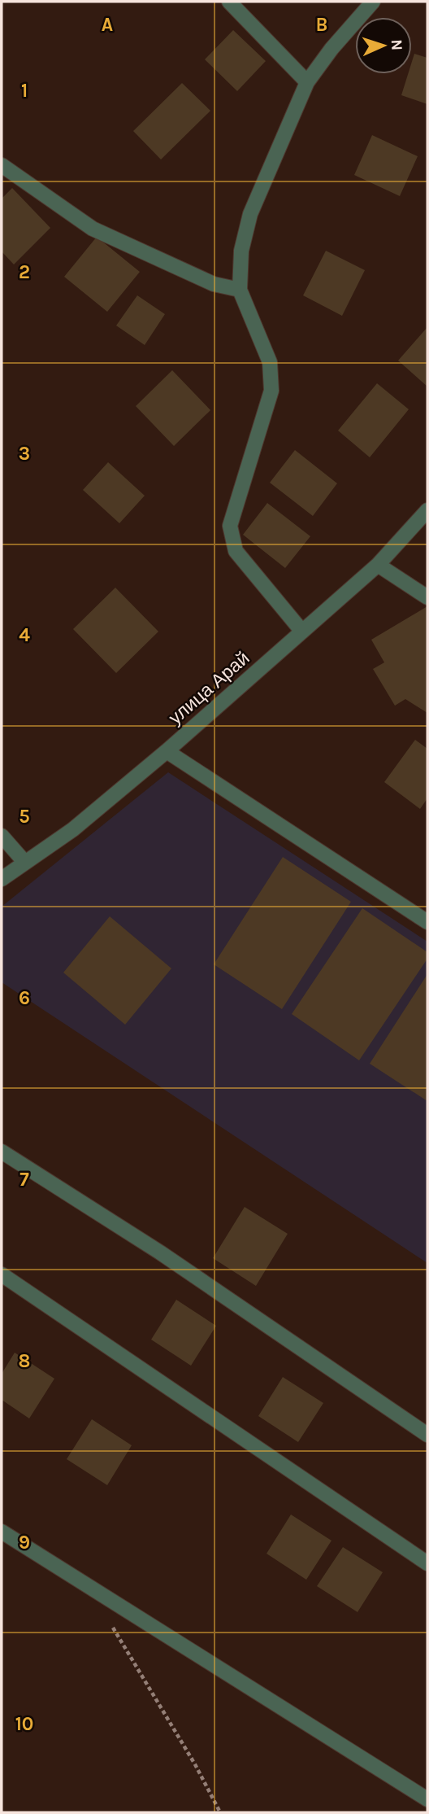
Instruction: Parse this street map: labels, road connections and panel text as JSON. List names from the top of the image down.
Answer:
{
  "streets": {
    "street": ["улица Арай"]
  },
  "north": "right",
  "grid": {
    "columns": ["A", "B"],
    "rows": [
      "1",
      "2",
      "3",
      "4",
      "5",
      "6",
      "7",
      "8",
      "9",
      "10"
    ]
  }
}
